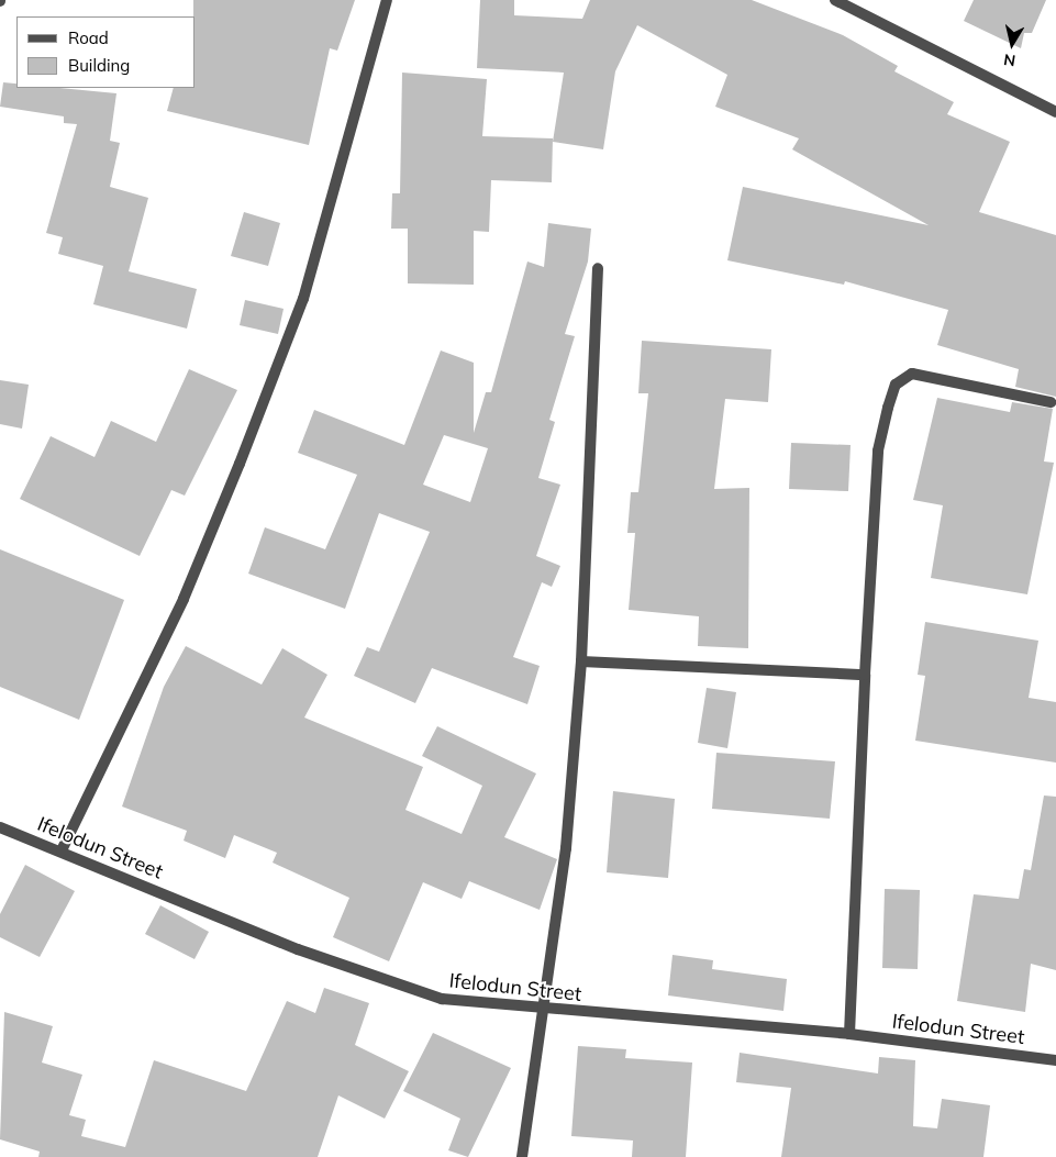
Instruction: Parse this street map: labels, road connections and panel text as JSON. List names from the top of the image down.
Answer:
{
  "streets": {
    "street": ["Ifelodun Street"]
  },
  "legend": ["Road", "Building"],
  "north": "bottom"
}
